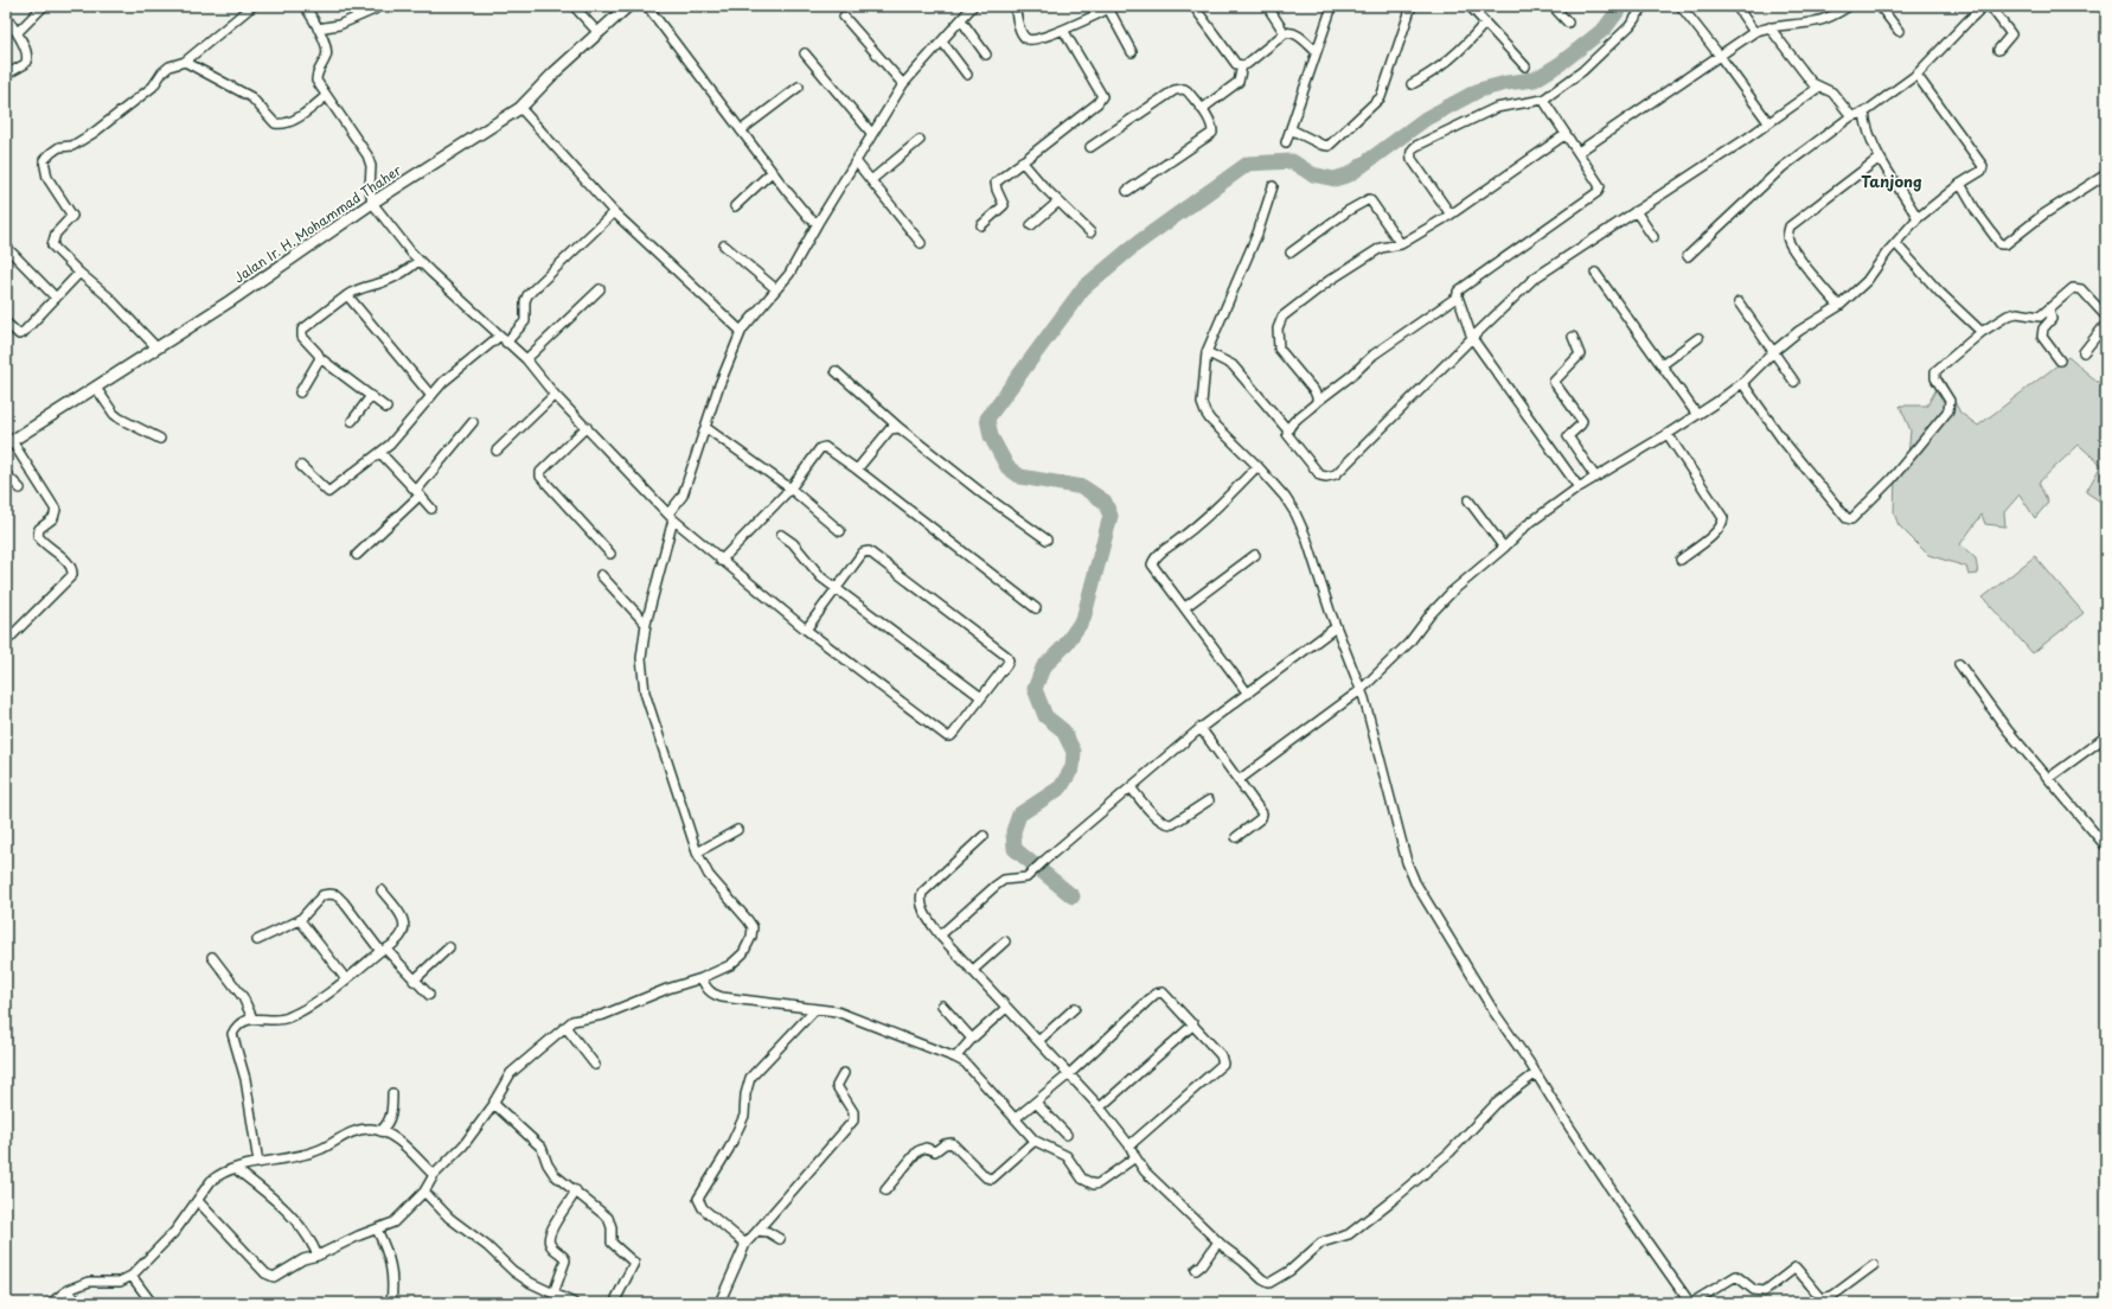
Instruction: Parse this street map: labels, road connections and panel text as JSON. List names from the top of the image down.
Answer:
{
  "streets": {
    "main road": ["Jalan Ir. H. Mohammad Thaher"]
  },
  "districts": ["Tanjong"]
}
